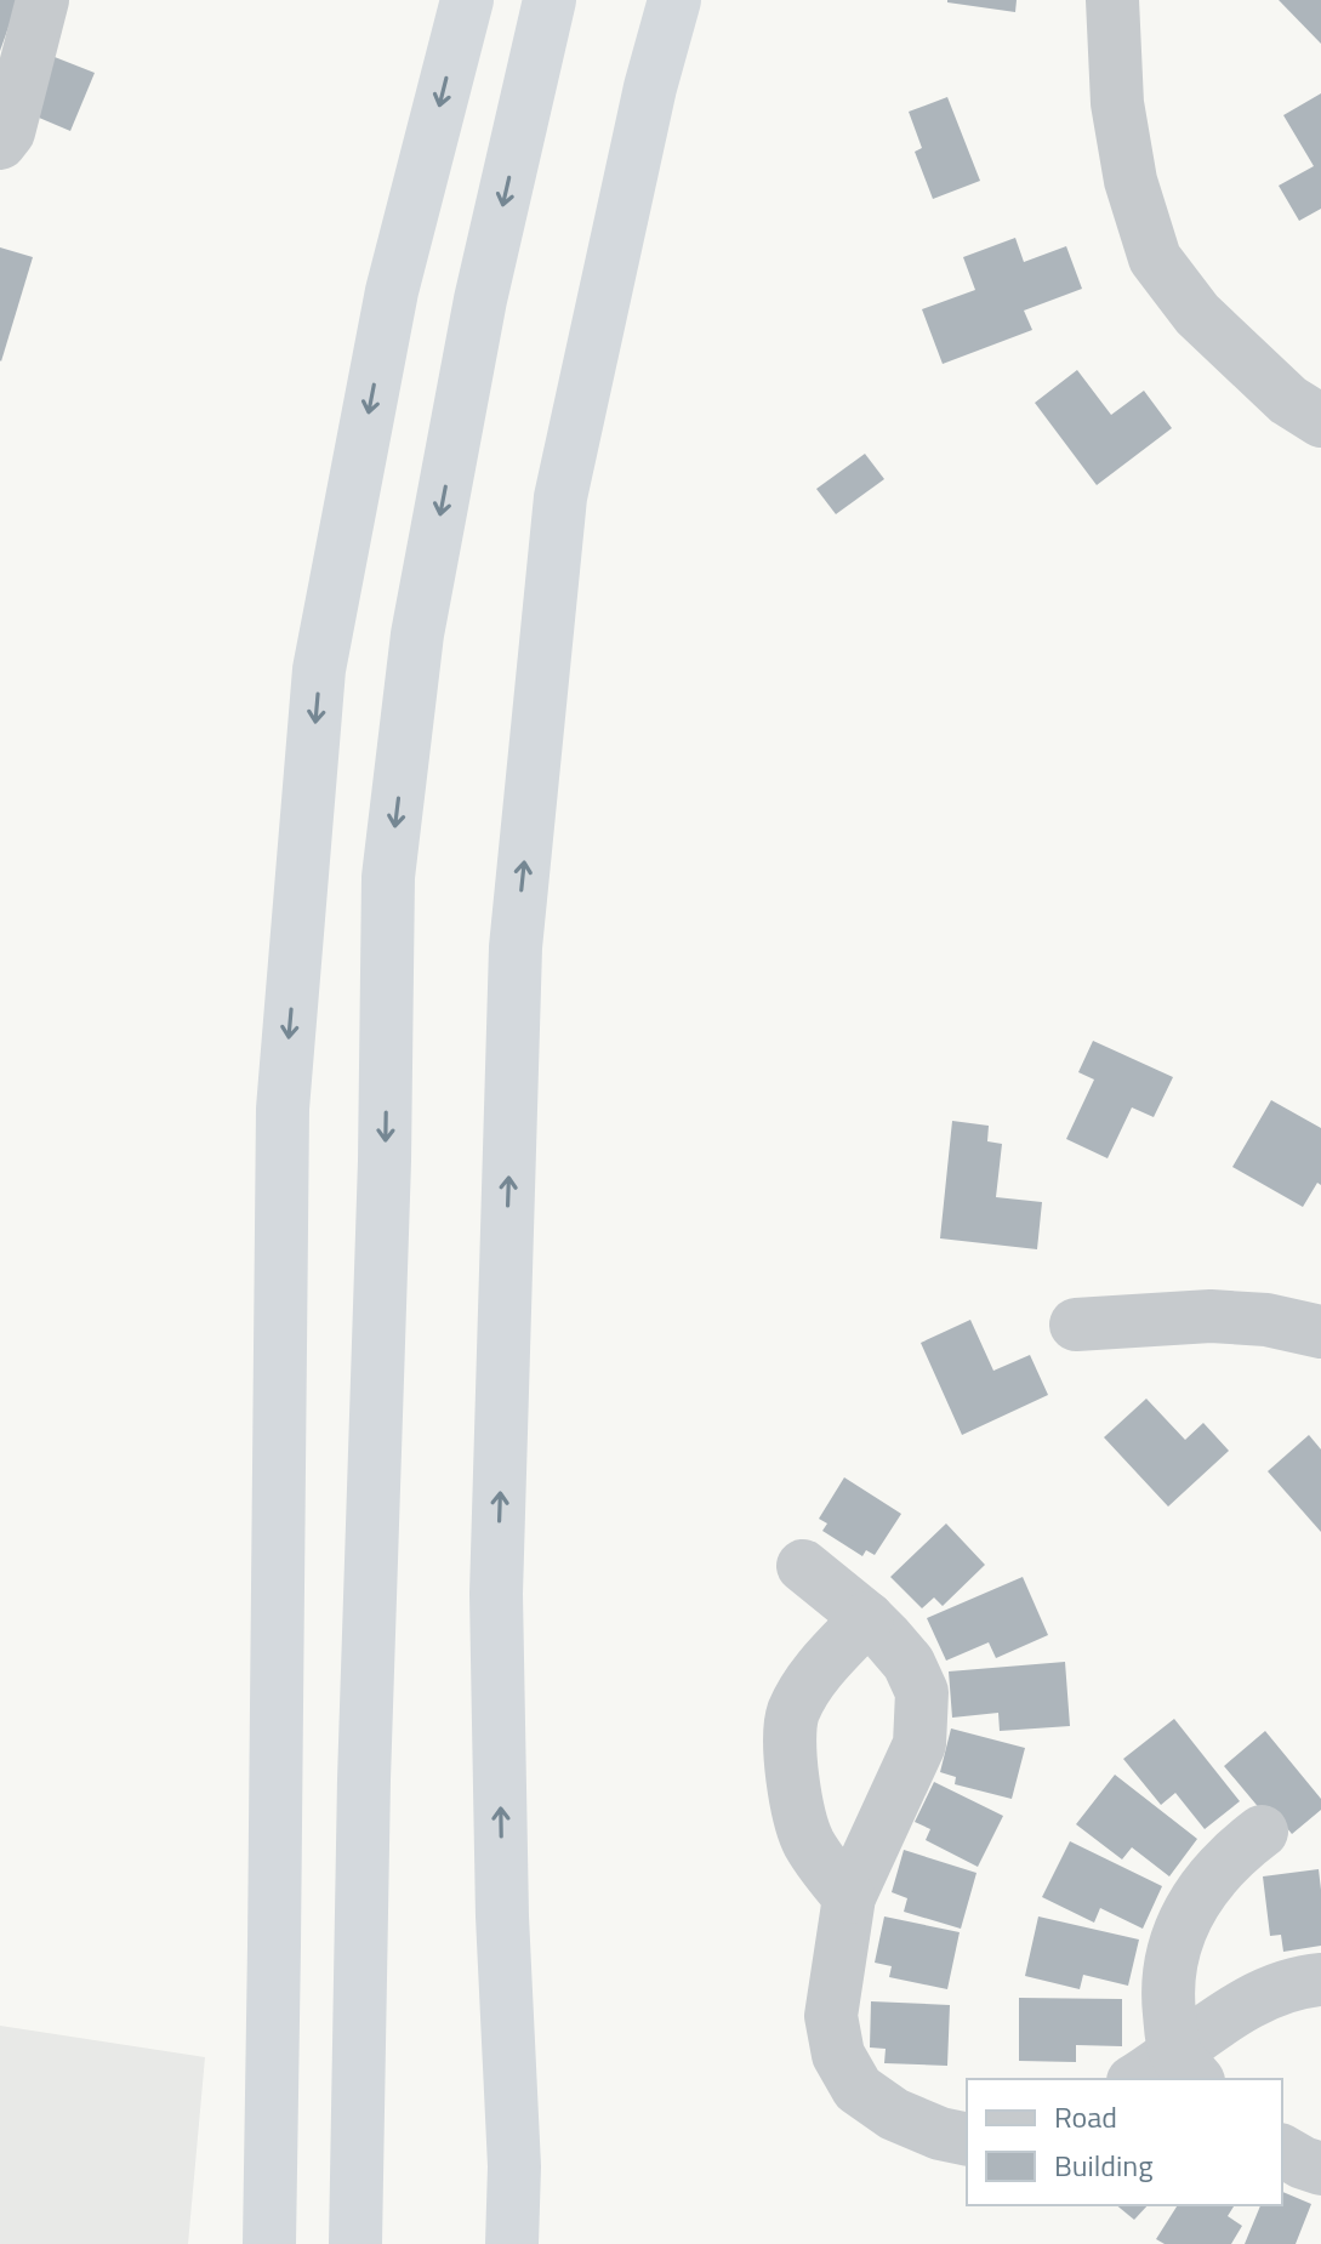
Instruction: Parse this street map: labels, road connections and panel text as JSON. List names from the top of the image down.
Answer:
{
  "legend": ["Road", "Building"]
}
